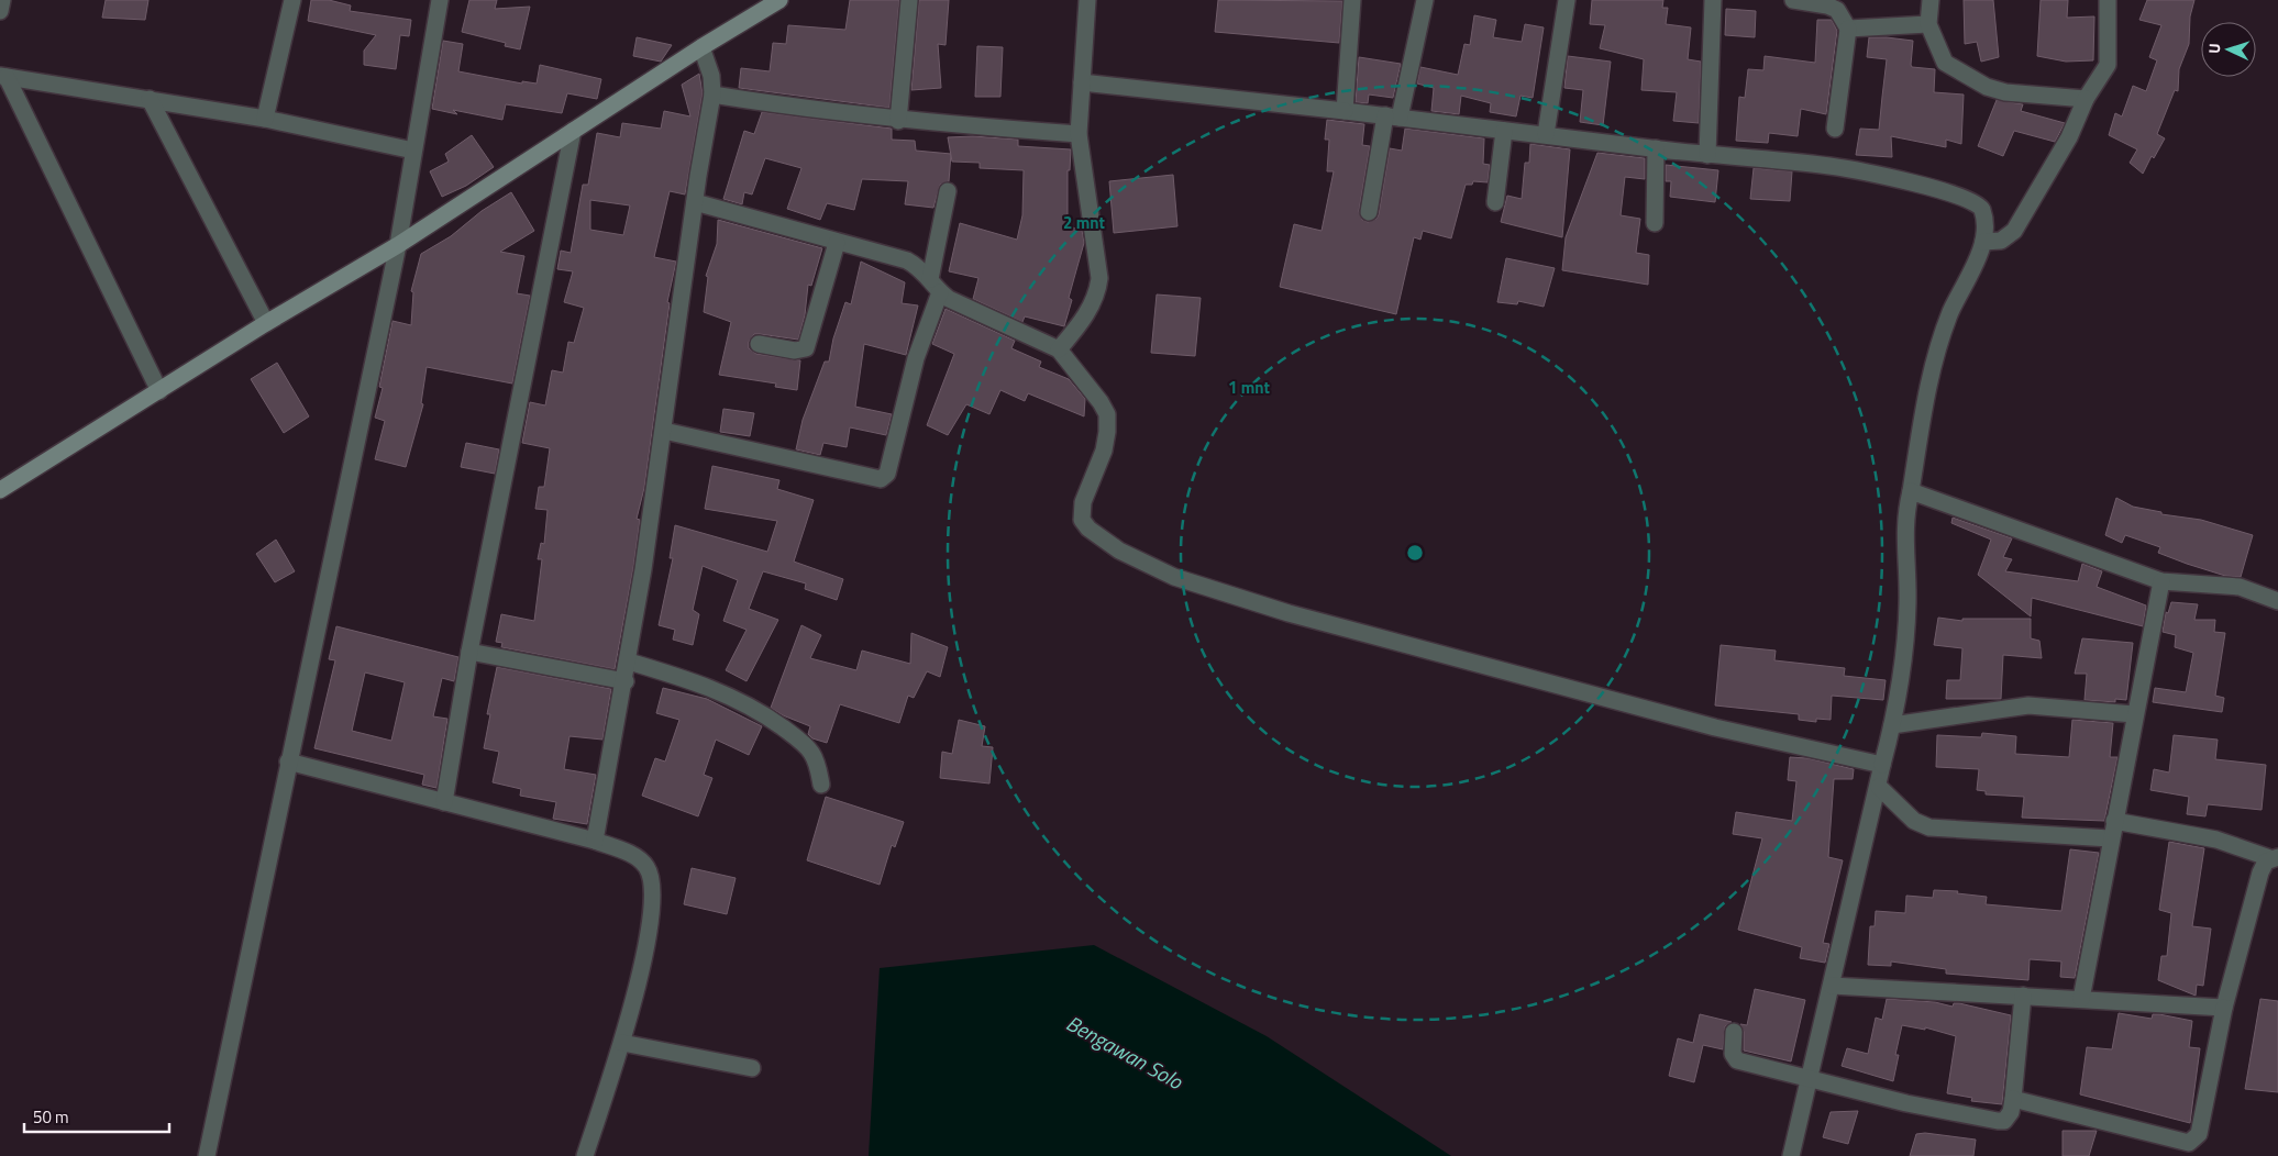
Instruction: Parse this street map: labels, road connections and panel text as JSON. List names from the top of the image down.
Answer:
{
  "water": ["Bengawan Solo"],
  "scale_bar": "50 m",
  "north": "left",
  "rings": ["2 mnt", "1 mnt"]
}
